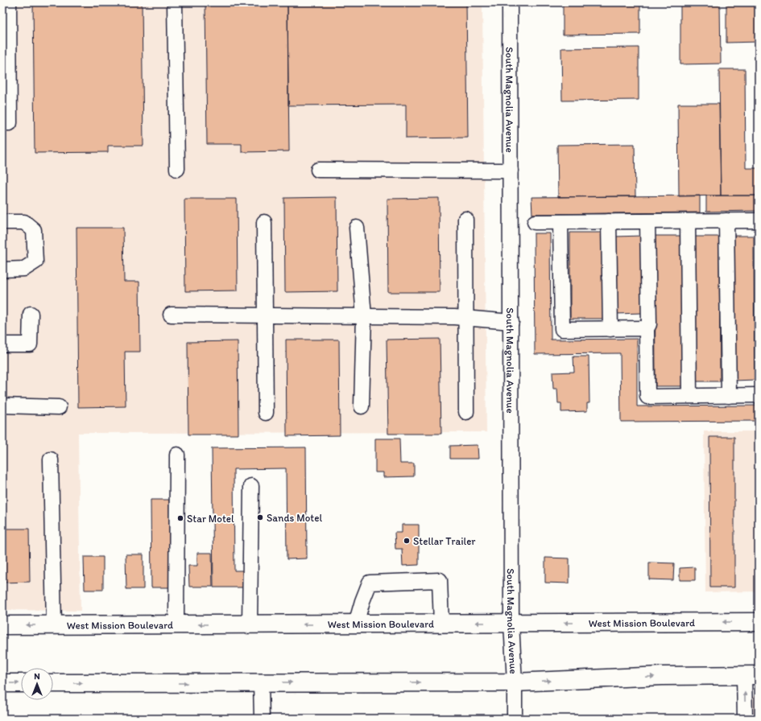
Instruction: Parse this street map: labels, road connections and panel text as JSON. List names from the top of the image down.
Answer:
{
  "streets": {
    "main road": ["West Mission Boulevard"],
    "street": ["South Magnolia Avenue"]
  },
  "crossings": [
    ["South Magnolia Avenue", "West Mission Boulevard"]
  ],
  "places": ["Sands Motel", "Star Motel", "Stellar Trailer"],
  "north": "top"
}
